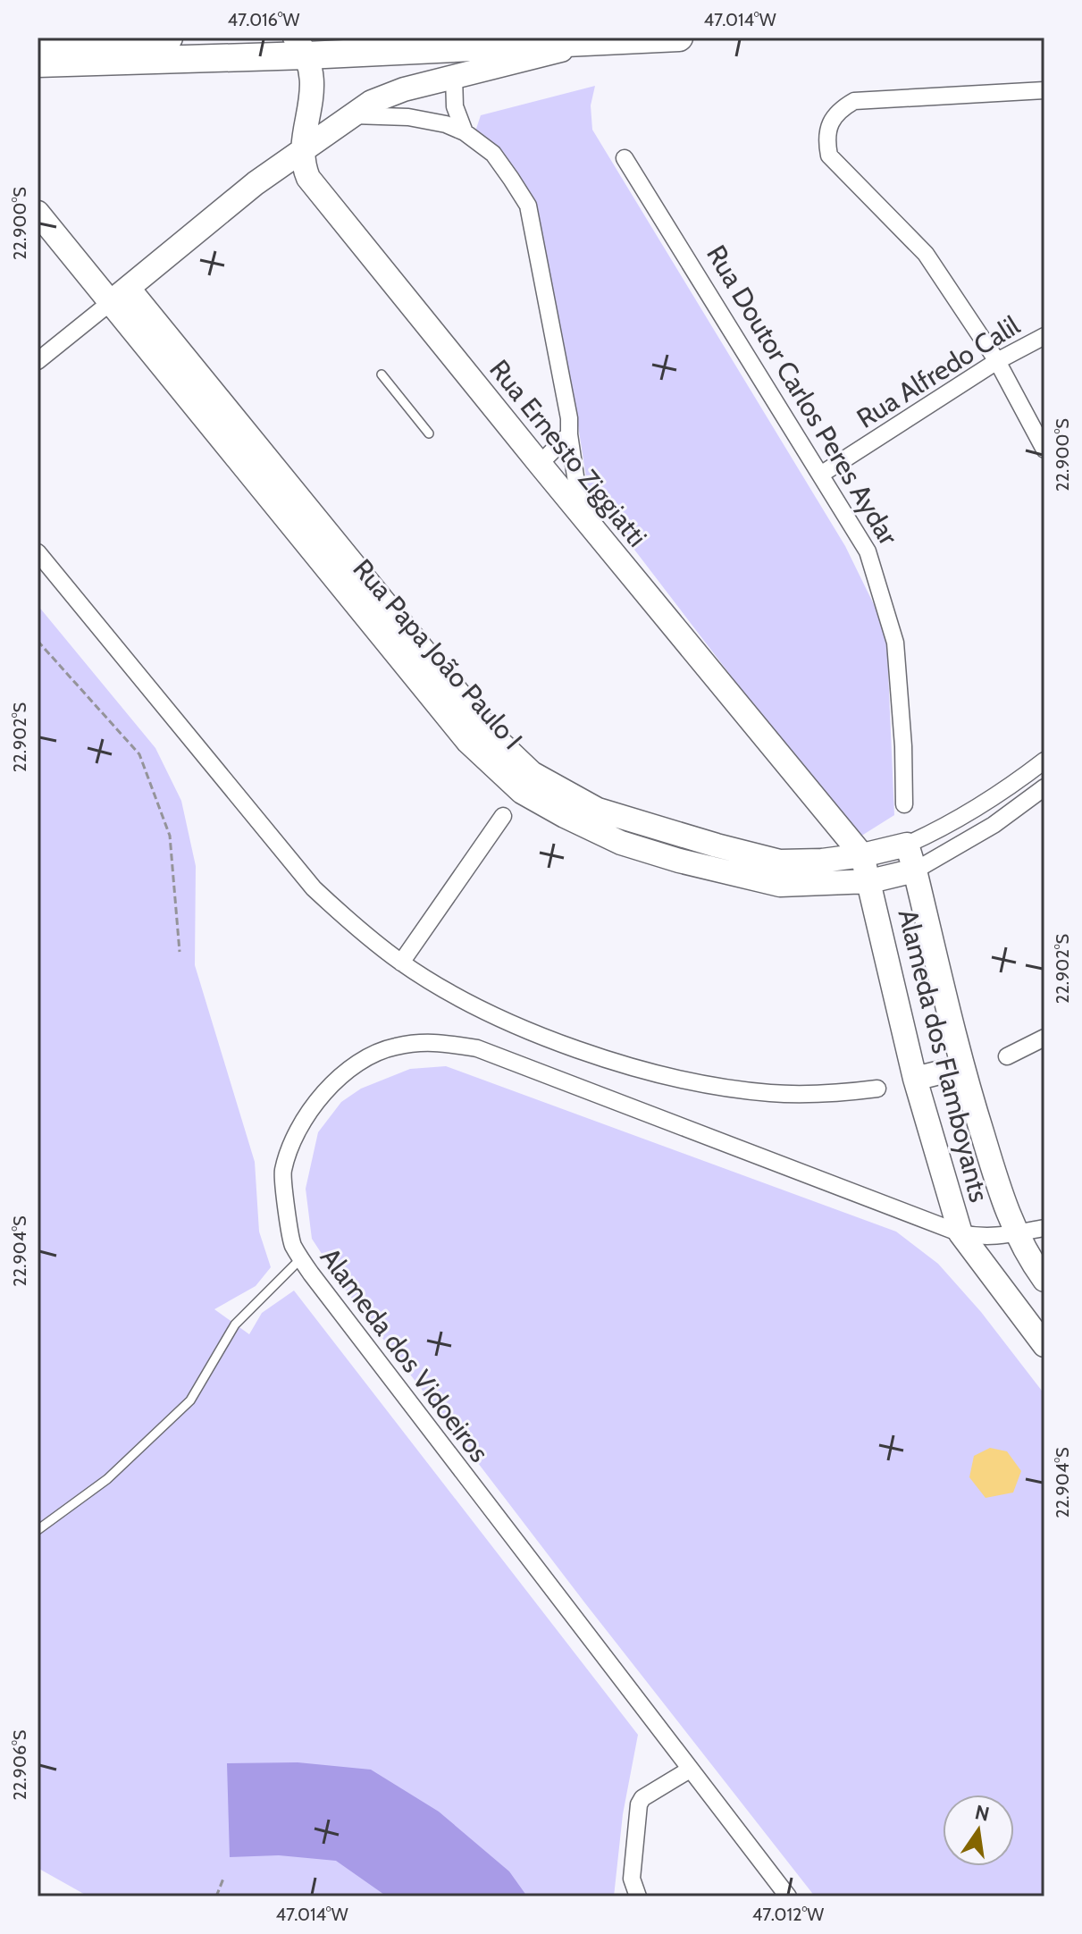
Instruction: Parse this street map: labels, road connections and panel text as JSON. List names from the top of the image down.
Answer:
{
  "streets": {
    "street": [
      "Rua Alfredo Calil",
      "Rua Doutor Carlos Peres Aydar",
      "Rua Ernesto Ziggiatti",
      "Rua Papa João Paulo I",
      "Alameda dos Flamboyants",
      "Alameda dos Vidoeiros"
    ]
  },
  "crossings": [
    ["Rua Alfredo Calil", "Rua Doutor Carlos Peres Aydar"],
    ["Rua Ernesto Ziggiatti", "Rua Papa João Paulo I"],
    ["Rua Ernesto Ziggiatti", "Alameda dos Flamboyants"],
    ["Rua Papa João Paulo I", "Alameda dos Flamboyants"],
    ["Alameda dos Flamboyants", "Alameda dos Vidoeiros"]
  ],
  "north": "top",
  "coordinates": [
    "47.016°W",
    "47.014°W",
    "22.900°S",
    "22.902°S",
    "22.904°S",
    "22.906°S",
    "47.012°W"
  ]
}
